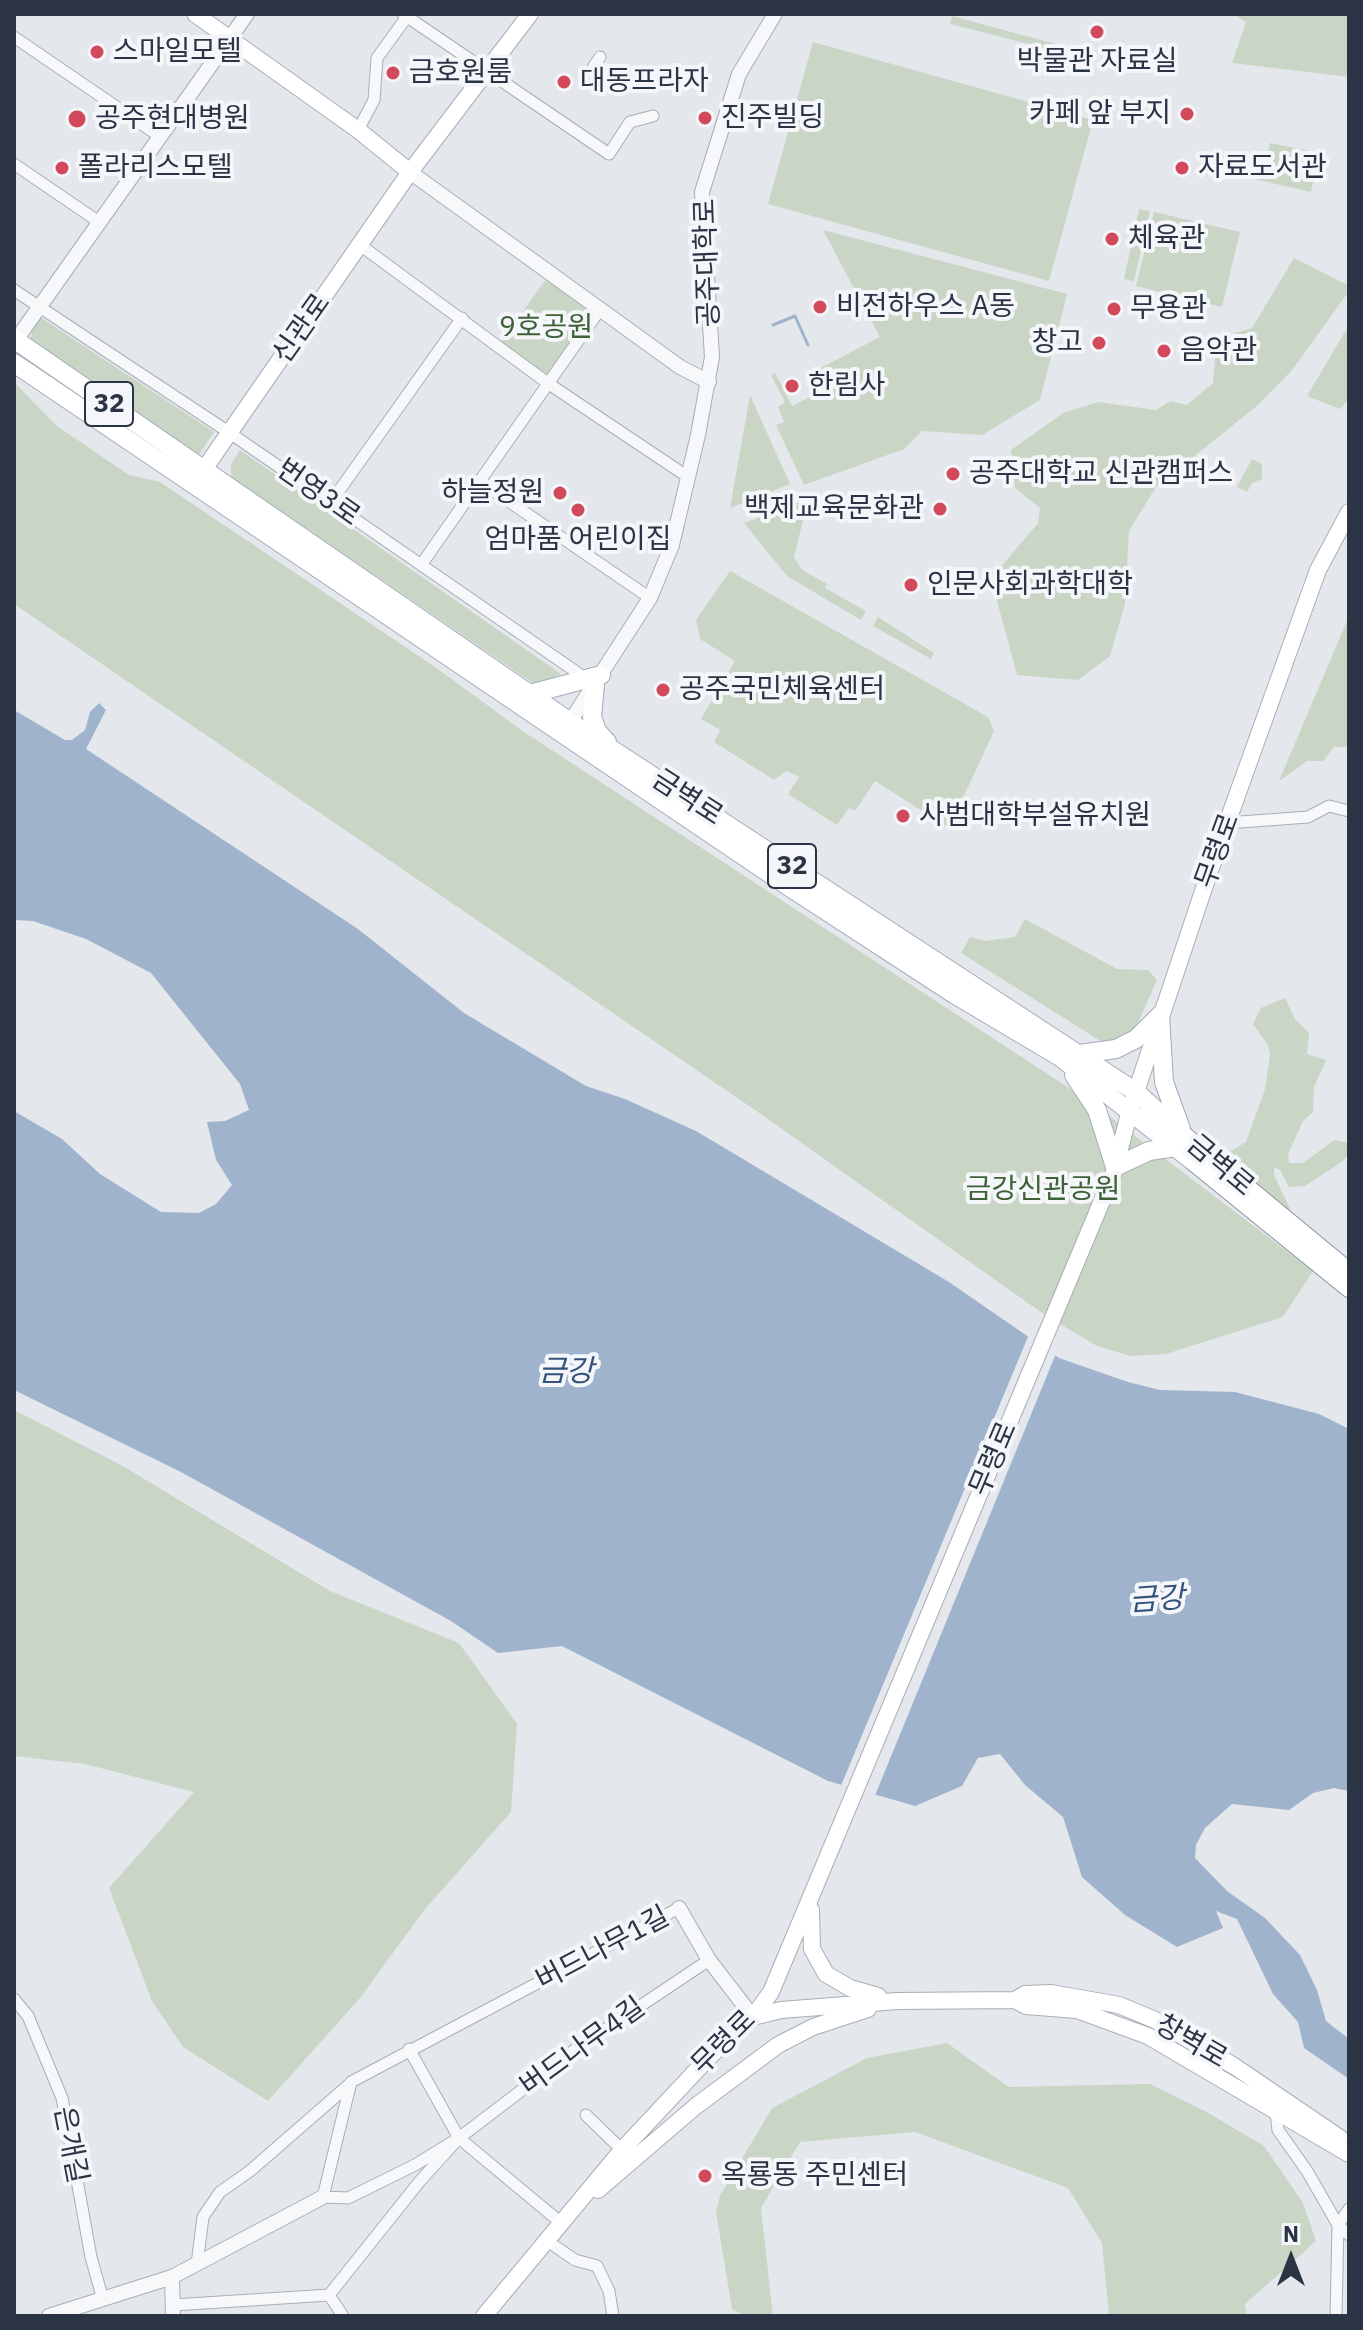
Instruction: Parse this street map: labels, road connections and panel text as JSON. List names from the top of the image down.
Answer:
{
  "streets": {
    "main road": [
      "신관로",
      "32",
      "금벽로",
      "무령로",
      "창벽로"
    ],
    "street": [
      "공주대학로",
      "번영3로",
      "버드나무1길",
      "버드나무4길",
      "은개길"
    ]
  },
  "crossings": [
    ["공주대학로", "신관로"],
    ["공주대학로", "번영3로"],
    ["공주대학로", "금벽로"],
    ["신관로", "번영3로"],
    ["신관로", "금벽로"],
    ["금벽로", "무령로"],
    ["무령로", "버드나무1길"],
    ["무령로", "창벽로"],
    ["버드나무1길", "창벽로"],
    ["버드나무1길", "버드나무4길"]
  ],
  "water": ["금강"],
  "parks": ["9호공원", "금강신관공원"],
  "places": [
    "박물관 자료실",
    "스마일모텔",
    "금호원룸",
    "대동프라자",
    "카페 앞 부지",
    "진주빌딩",
    "공주현대병원",
    "폴라리스모텔",
    "자료도서관",
    "체육관",
    "비전하우스 A동",
    "무용관",
    "창고",
    "음악관",
    "한림사",
    "공주대학교 신관캠퍼스",
    "하늘정원",
    "백제교육문화관",
    "엄마품 어린이집",
    "인문사회과학대학",
    "공주국민체육센터",
    "사범대학부설유치원",
    "옥룡동 주민센터"
  ],
  "north": "top"
}
